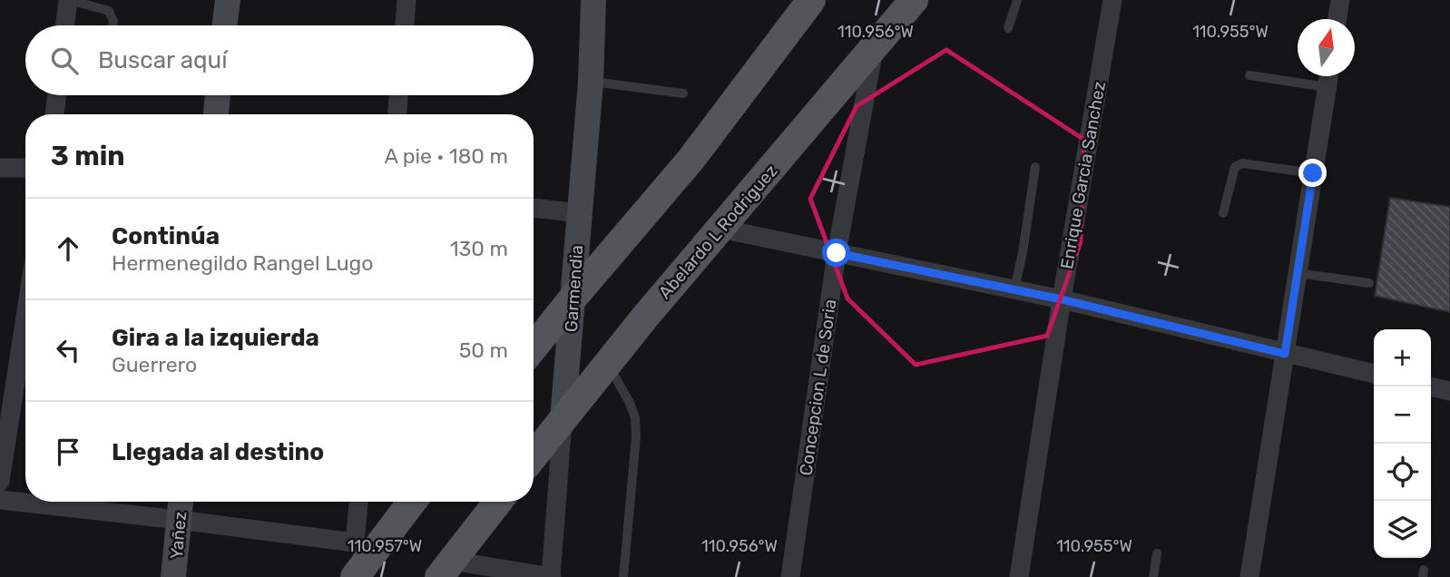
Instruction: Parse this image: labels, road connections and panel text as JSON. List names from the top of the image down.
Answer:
{
  "streets": {
    "main road": ["Abelardo L Rodriguez"],
    "street": [
      "Enrique Garcia Sanchez",
      "Garmendia",
      "Concepcion L de Soria",
      "Yañez"
    ]
  },
  "crossings": [
    ["Abelardo L Rodriguez", "Garmendia"],
    ["Abelardo L Rodriguez", "Concepcion L de Soria"]
  ],
  "north": "top",
  "page": {
    "search": "Buscar aquí",
    "heading": ["3 min", "A pie · 180 m"],
    "list": [
      ["Continúa", "Hermenegildo Rangel Lugo", "130 m"],
      ["Gira a la izquierda", "Guerrero", "50 m"],
      "Llegada al destino"
    ],
    "map_buttons": ["+", "−"]
  },
  "coordinates": ["110.956°W", "110.955°W", "110.957°W"]
}
